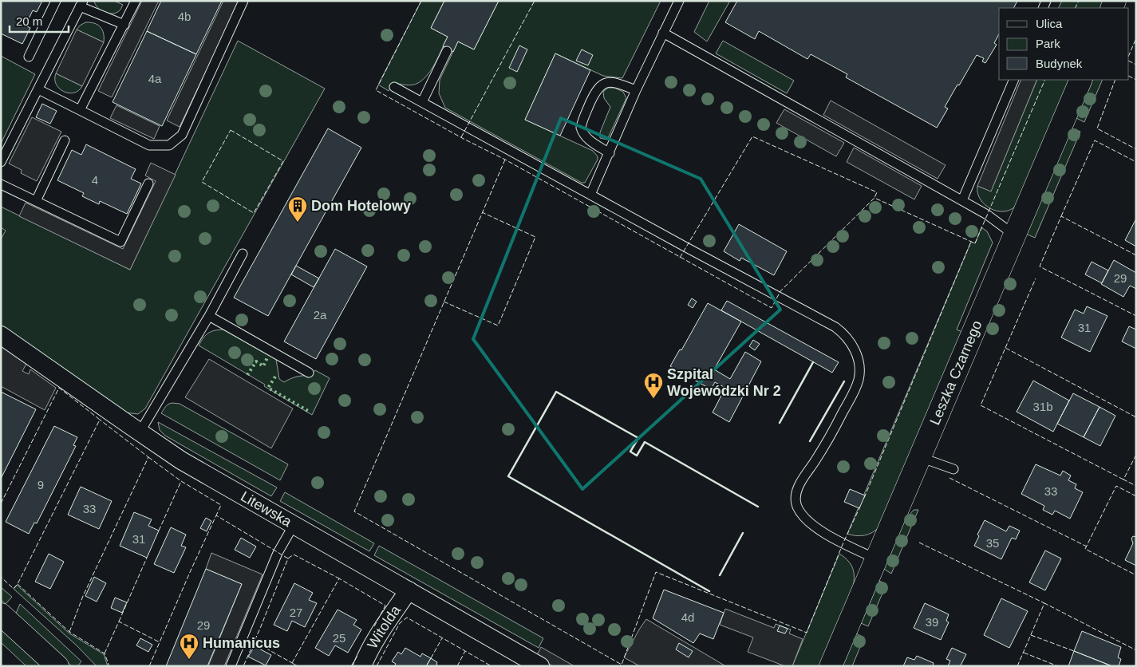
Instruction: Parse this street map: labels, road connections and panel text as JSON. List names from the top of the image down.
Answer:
{
  "streets": {
    "street": ["Leszka Czarnego", "Litewska", "Witolda"]
  },
  "crossings": [
    ["Litewska", "Witolda"]
  ],
  "places": {
    "building": ["Dom Hotelowy"],
    "hospital": ["Szpital Wojewódzki Nr 2", "Humanicus"]
  },
  "house_numbers": [
    "4b",
    "4a",
    "4",
    "29",
    "2a",
    "31",
    "31b",
    "9",
    "33",
    "33",
    "31",
    "35",
    "27",
    "4d",
    "39",
    "29",
    "25"
  ],
  "legend": ["Ulica", "Park", "Budynek"],
  "scale_bar": "20 m"
}
